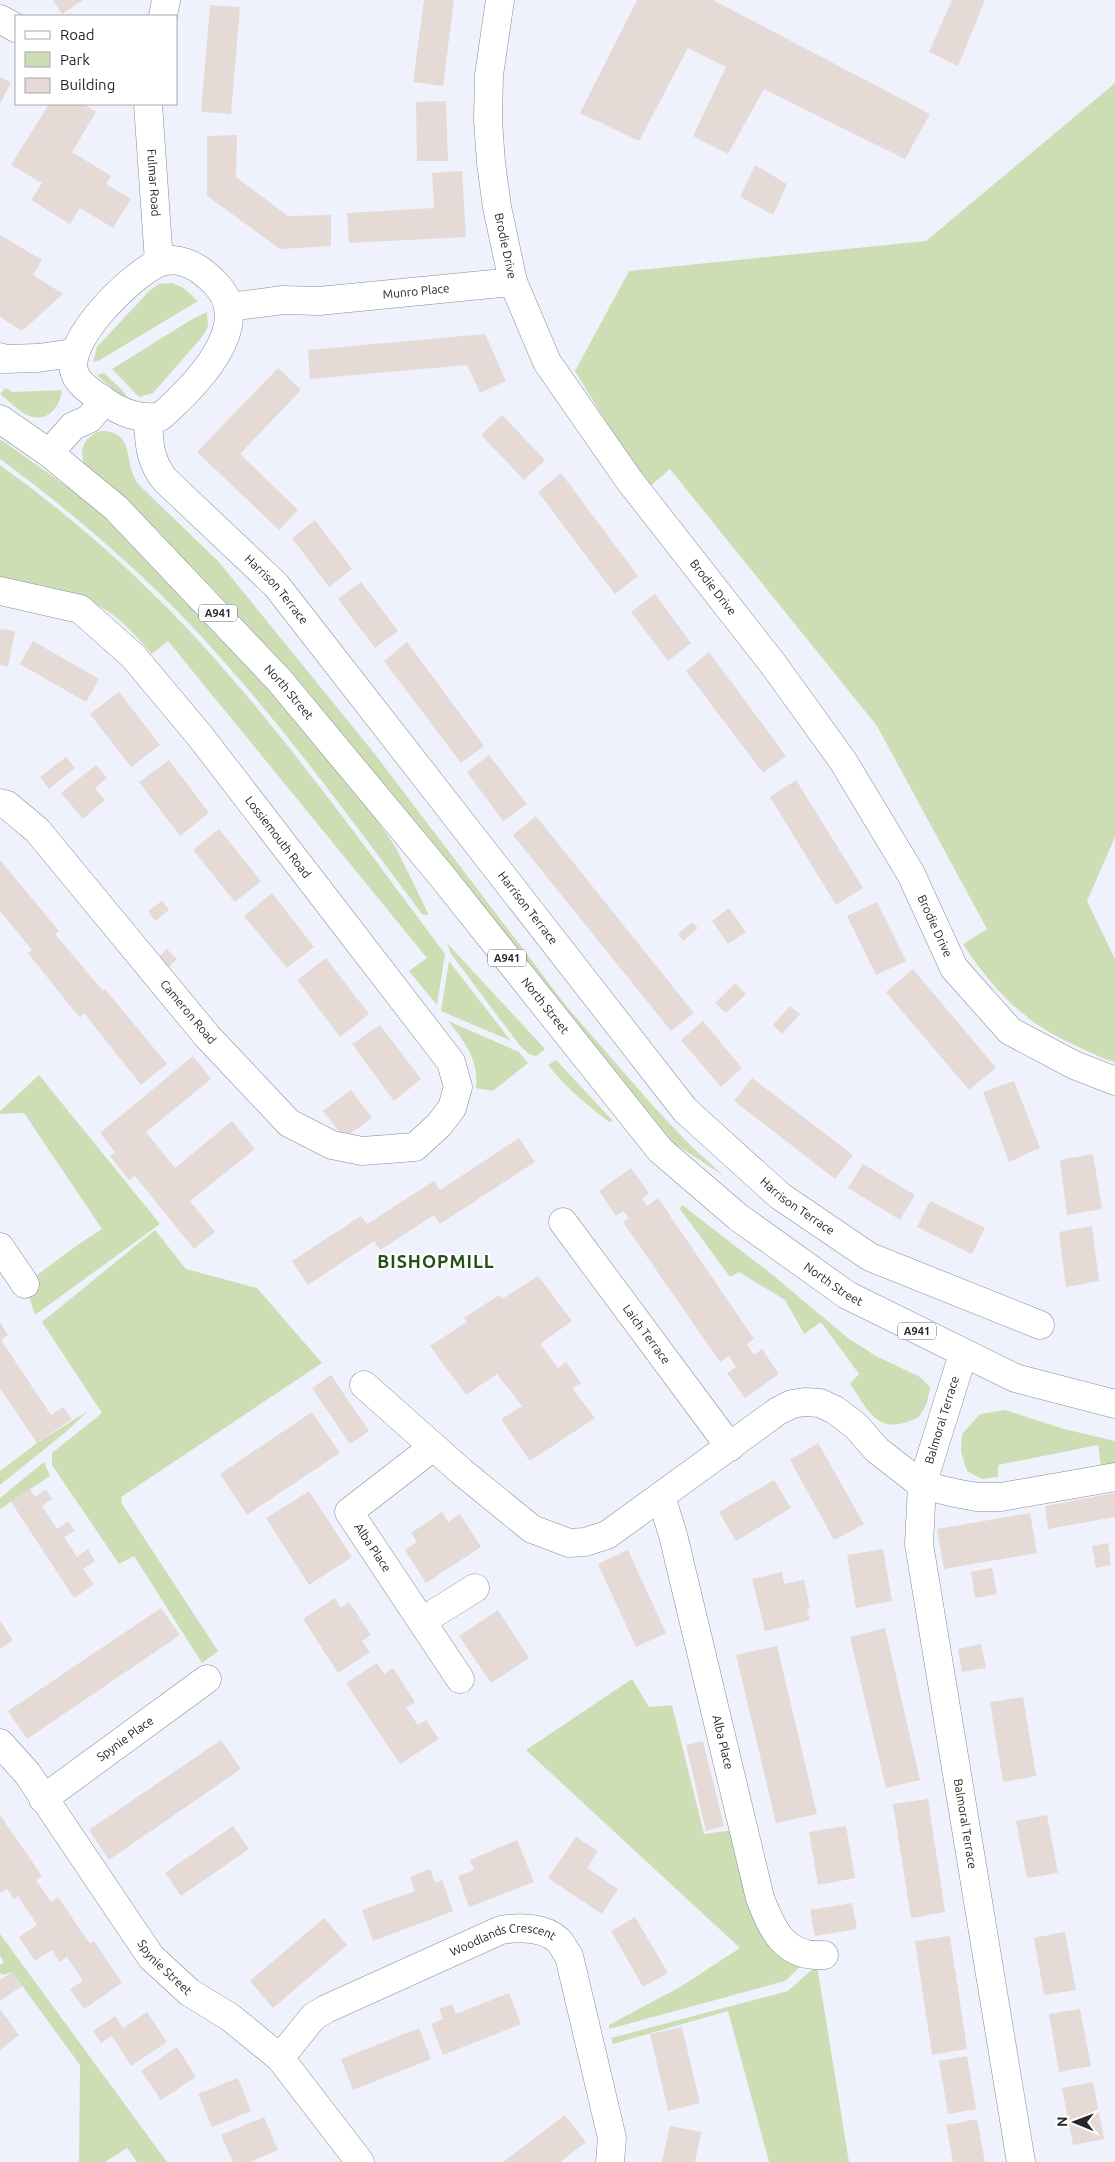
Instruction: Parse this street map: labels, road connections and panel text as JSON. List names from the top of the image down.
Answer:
{
  "streets": {
    "street": [
      "Fulmar Road",
      "Brodie Drive",
      "Munro Place",
      "Harrison Terrace",
      "A941",
      "North Street",
      "Lossiemouth Road",
      "Cameron Road",
      "Laich Terrace",
      "Balmoral Terrace",
      "Alba Place",
      "Spynie Place",
      "Woodlands Crescent",
      "Spynie Street"
    ]
  },
  "crossings": [
    ["Fulmar Road", "Munro Place"],
    ["Fulmar Road", "Harrison Terrace"],
    ["Brodie Drive", "Munro Place"],
    ["Munro Place", "Harrison Terrace"],
    ["North Street", "Balmoral Terrace"],
    ["Lossiemouth Road", "Cameron Road"],
    ["Spynie Place", "Spynie Street"],
    ["Woodlands Crescent", "Spynie Street"]
  ],
  "districts": ["BISHOPMILL"],
  "legend": ["Road", "Park", "Building"],
  "north": "left"
}
